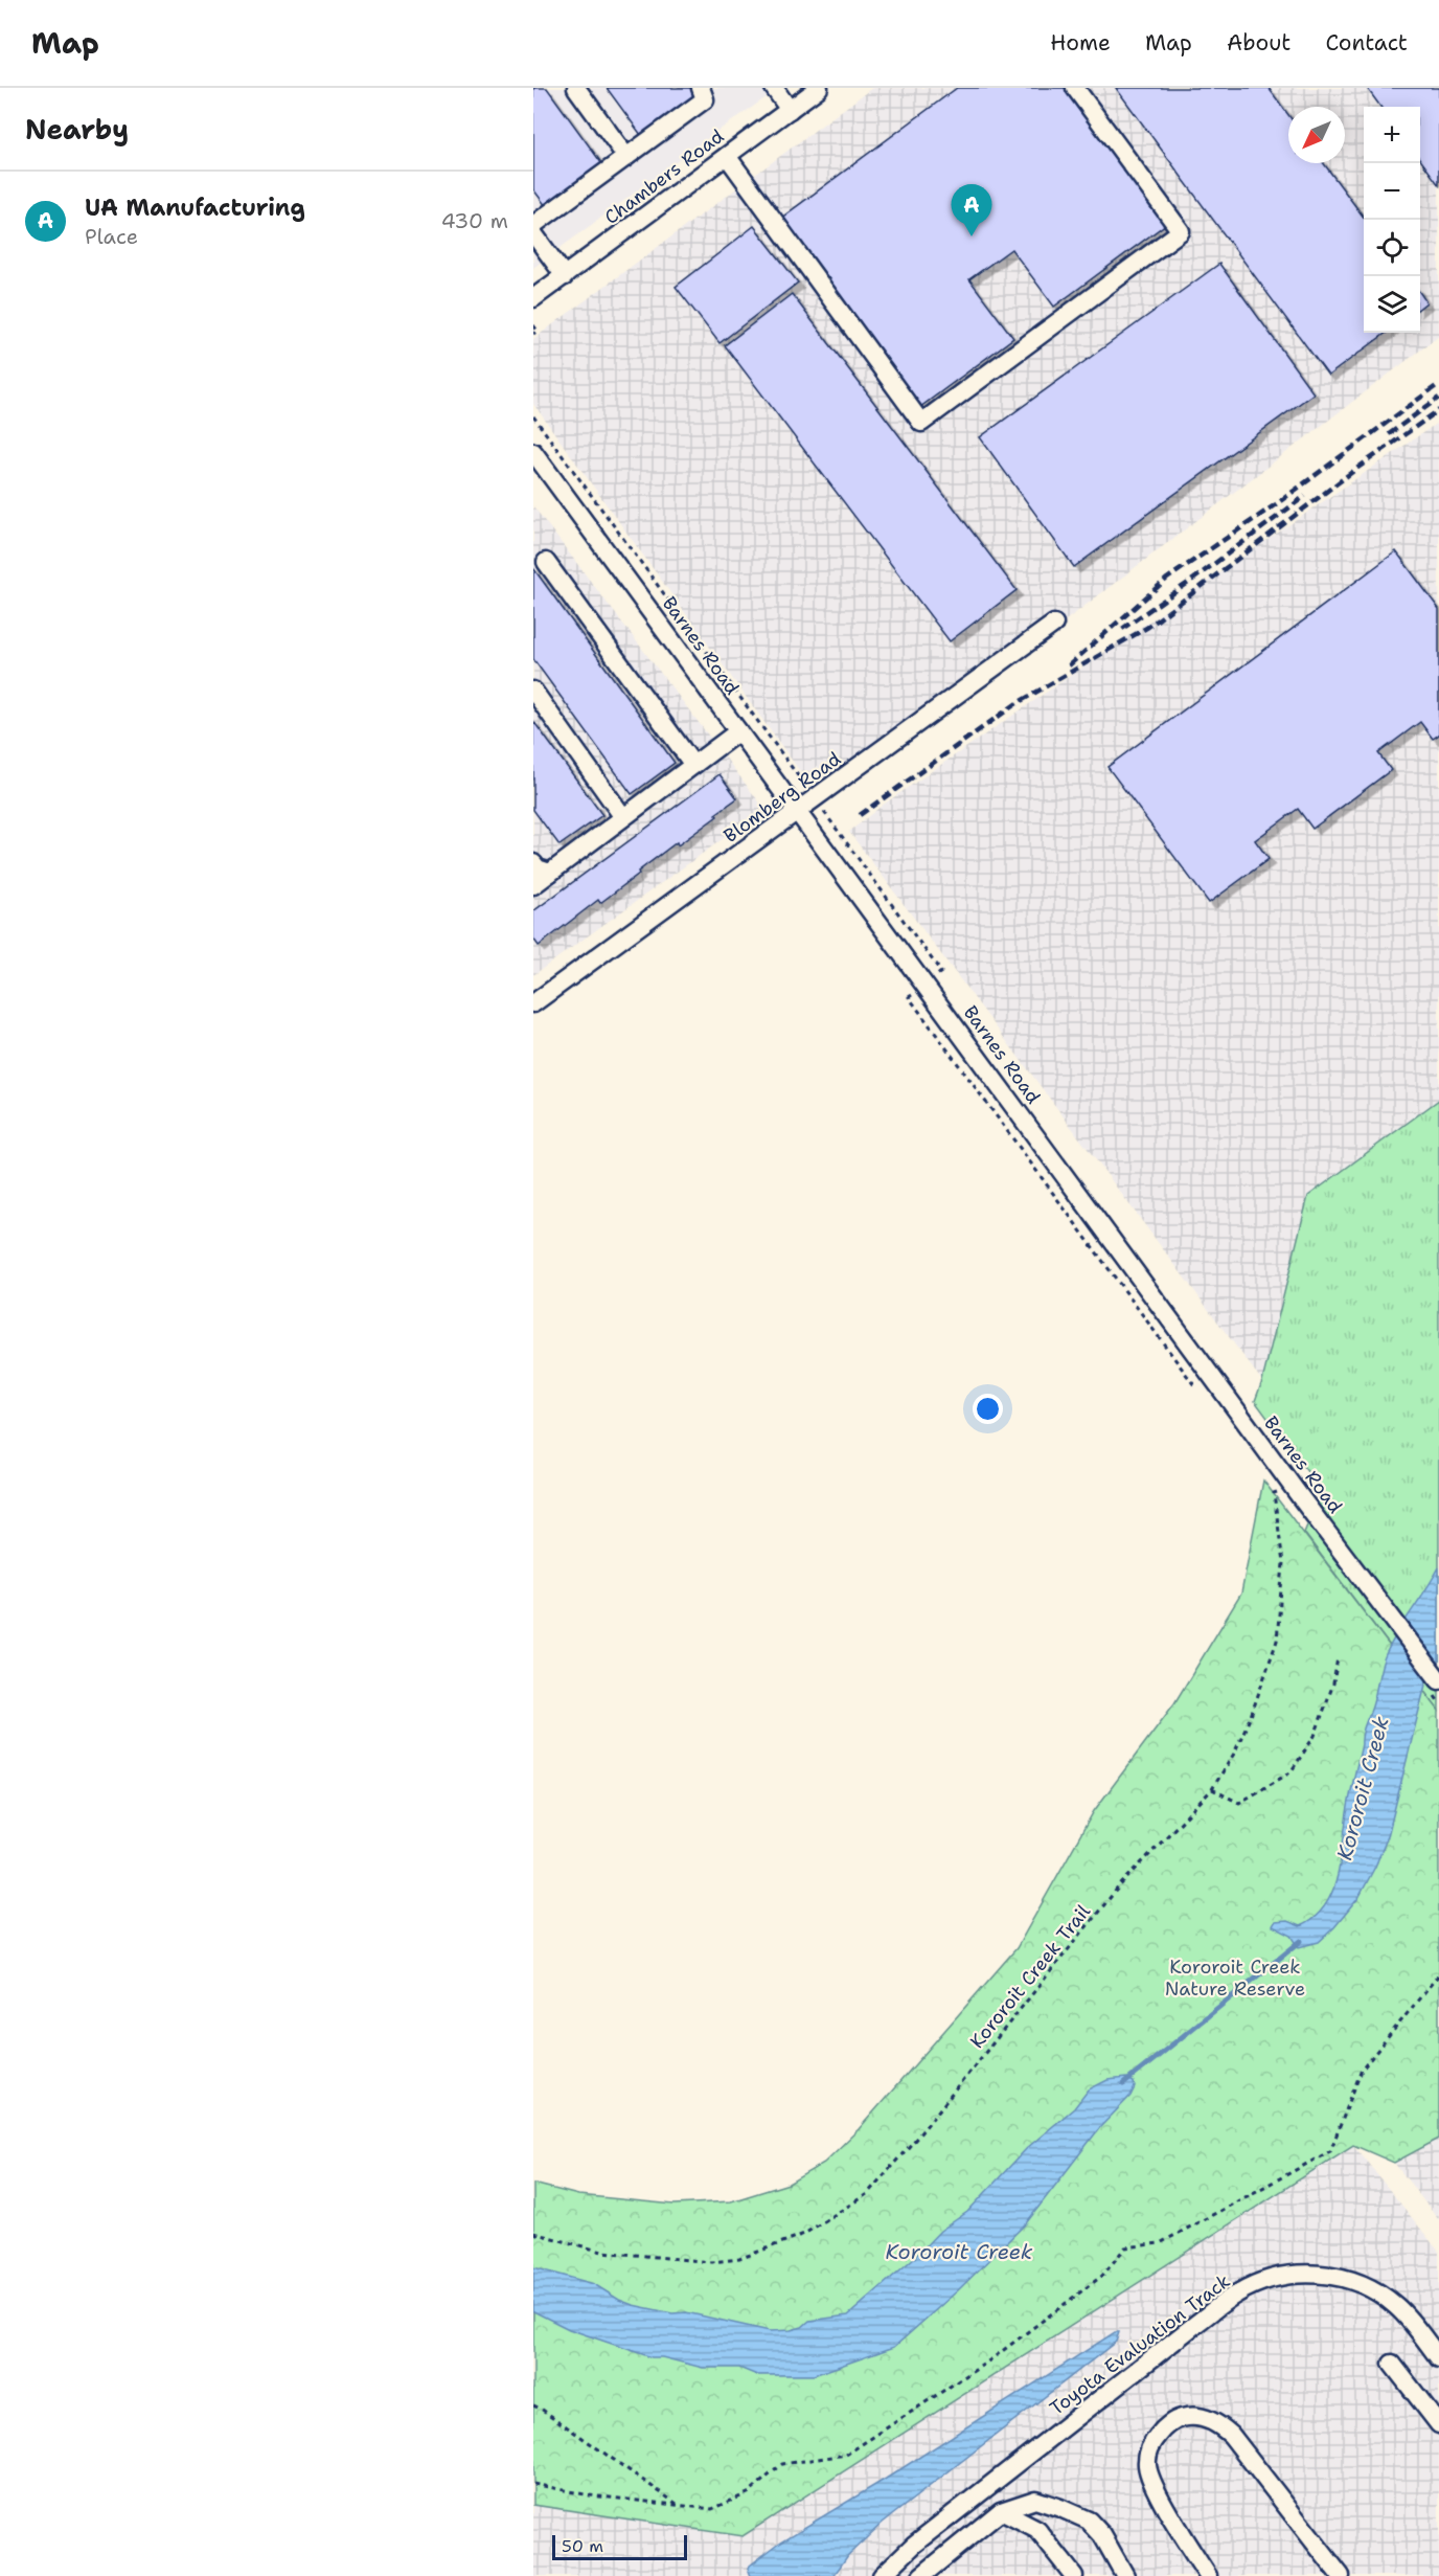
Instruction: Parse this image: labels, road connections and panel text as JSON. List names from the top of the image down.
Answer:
{
  "streets": {
    "street": [
      "Chambers Road",
      "Barnes Road",
      "Blomberg Road",
      "Toyota Evaluation Track"
    ],
    "path": ["Kororoit Creek Trail"]
  },
  "crossings": [
    ["Barnes Road", "Blomberg Road"]
  ],
  "water": ["Kororoit Creek"],
  "parks": ["Kororoit Creek Nature Reserve"],
  "scale_bar": "50 m",
  "north": "bottom left",
  "page": {
    "header": "Map",
    "nav": [
      "Home",
      "Map",
      "About",
      "Contact"
    ],
    "heading": "Nearby",
    "map_buttons": ["+", "−"],
    "list": [
      {
        "mark": "A",
        "name": "UA Manufacturing",
        "note": "Place",
        "value": "430 m"
      }
    ],
    "pins": "A",
    "scale": "50 m"
  }
}
